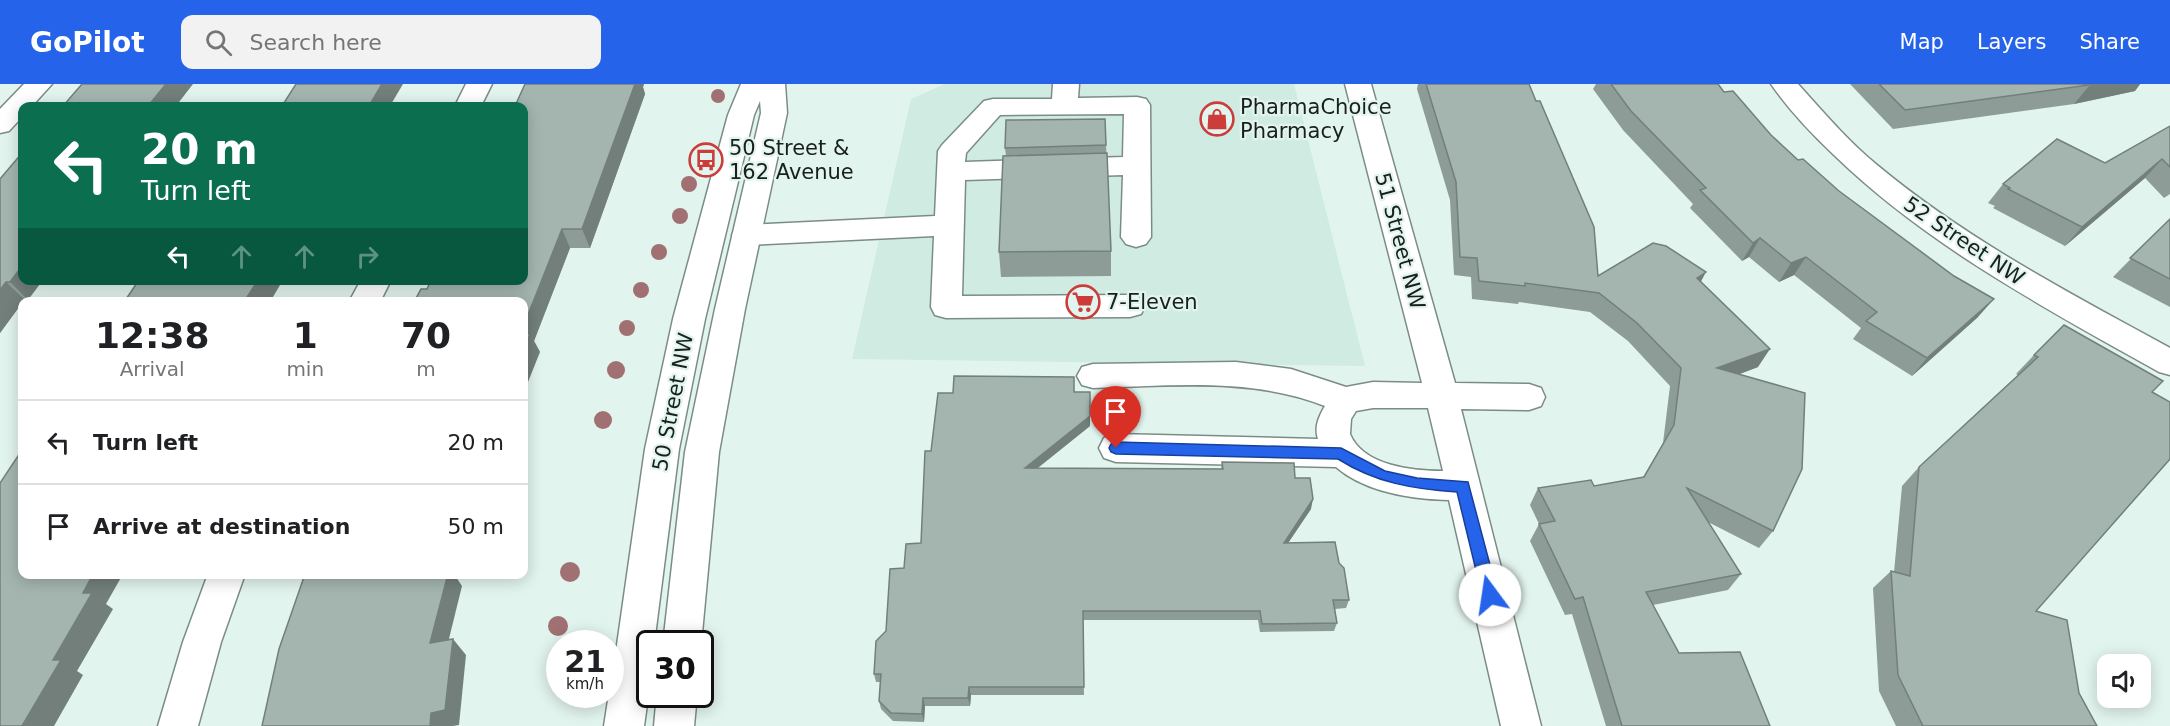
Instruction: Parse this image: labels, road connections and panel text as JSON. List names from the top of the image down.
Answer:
{
  "streets": {
    "street": ["51 Street NW", "52 Street NW", "50 Street NW"]
  },
  "places": {
    "shop": ["PharmaChoice Pharmacy"],
    "bus stop": ["50 Street & 162 Avenue"],
    "supermarket": ["7-Eleven"]
  },
  "page": {
    "header": "GoPilot",
    "search": "Search here",
    "nav": ["Map", "Layers", "Share"],
    "turn": ["20 m", "Turn left"],
    "eta": [
      "12:38",
      "Arrival",
      "1",
      "min",
      "70",
      "m"
    ],
    "list": [
      {
        "name": "Turn left",
        "value": "20 m"
      },
      {
        "name": "Arrive at destination",
        "value": "50 m"
      }
    ],
    "speed": "21 km/h",
    "limit": "30"
  }
}
